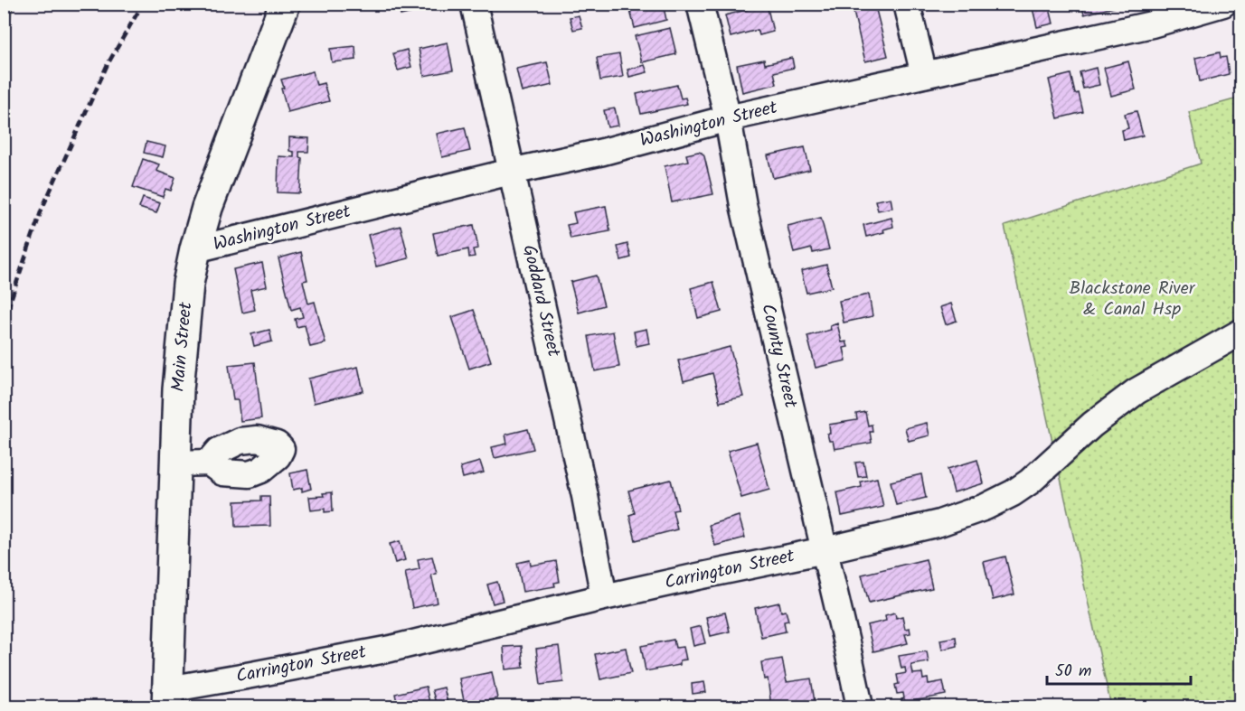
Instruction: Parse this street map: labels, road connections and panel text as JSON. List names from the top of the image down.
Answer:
{
  "streets": {
    "main road": ["Main Street"],
    "street": [
      "Washington Street",
      "Goddard Street",
      "County Street",
      "Carrington Street"
    ]
  },
  "crossings": [
    ["Washington Street", "Goddard Street"],
    ["Washington Street", "Main Street"],
    ["Washington Street", "County Street"],
    ["Goddard Street", "Carrington Street"],
    ["Main Street", "Carrington Street"],
    ["County Street", "Carrington Street"]
  ],
  "parks": ["Blackstone River & Canal Hsp"],
  "scale_bar": "50 m"
}
